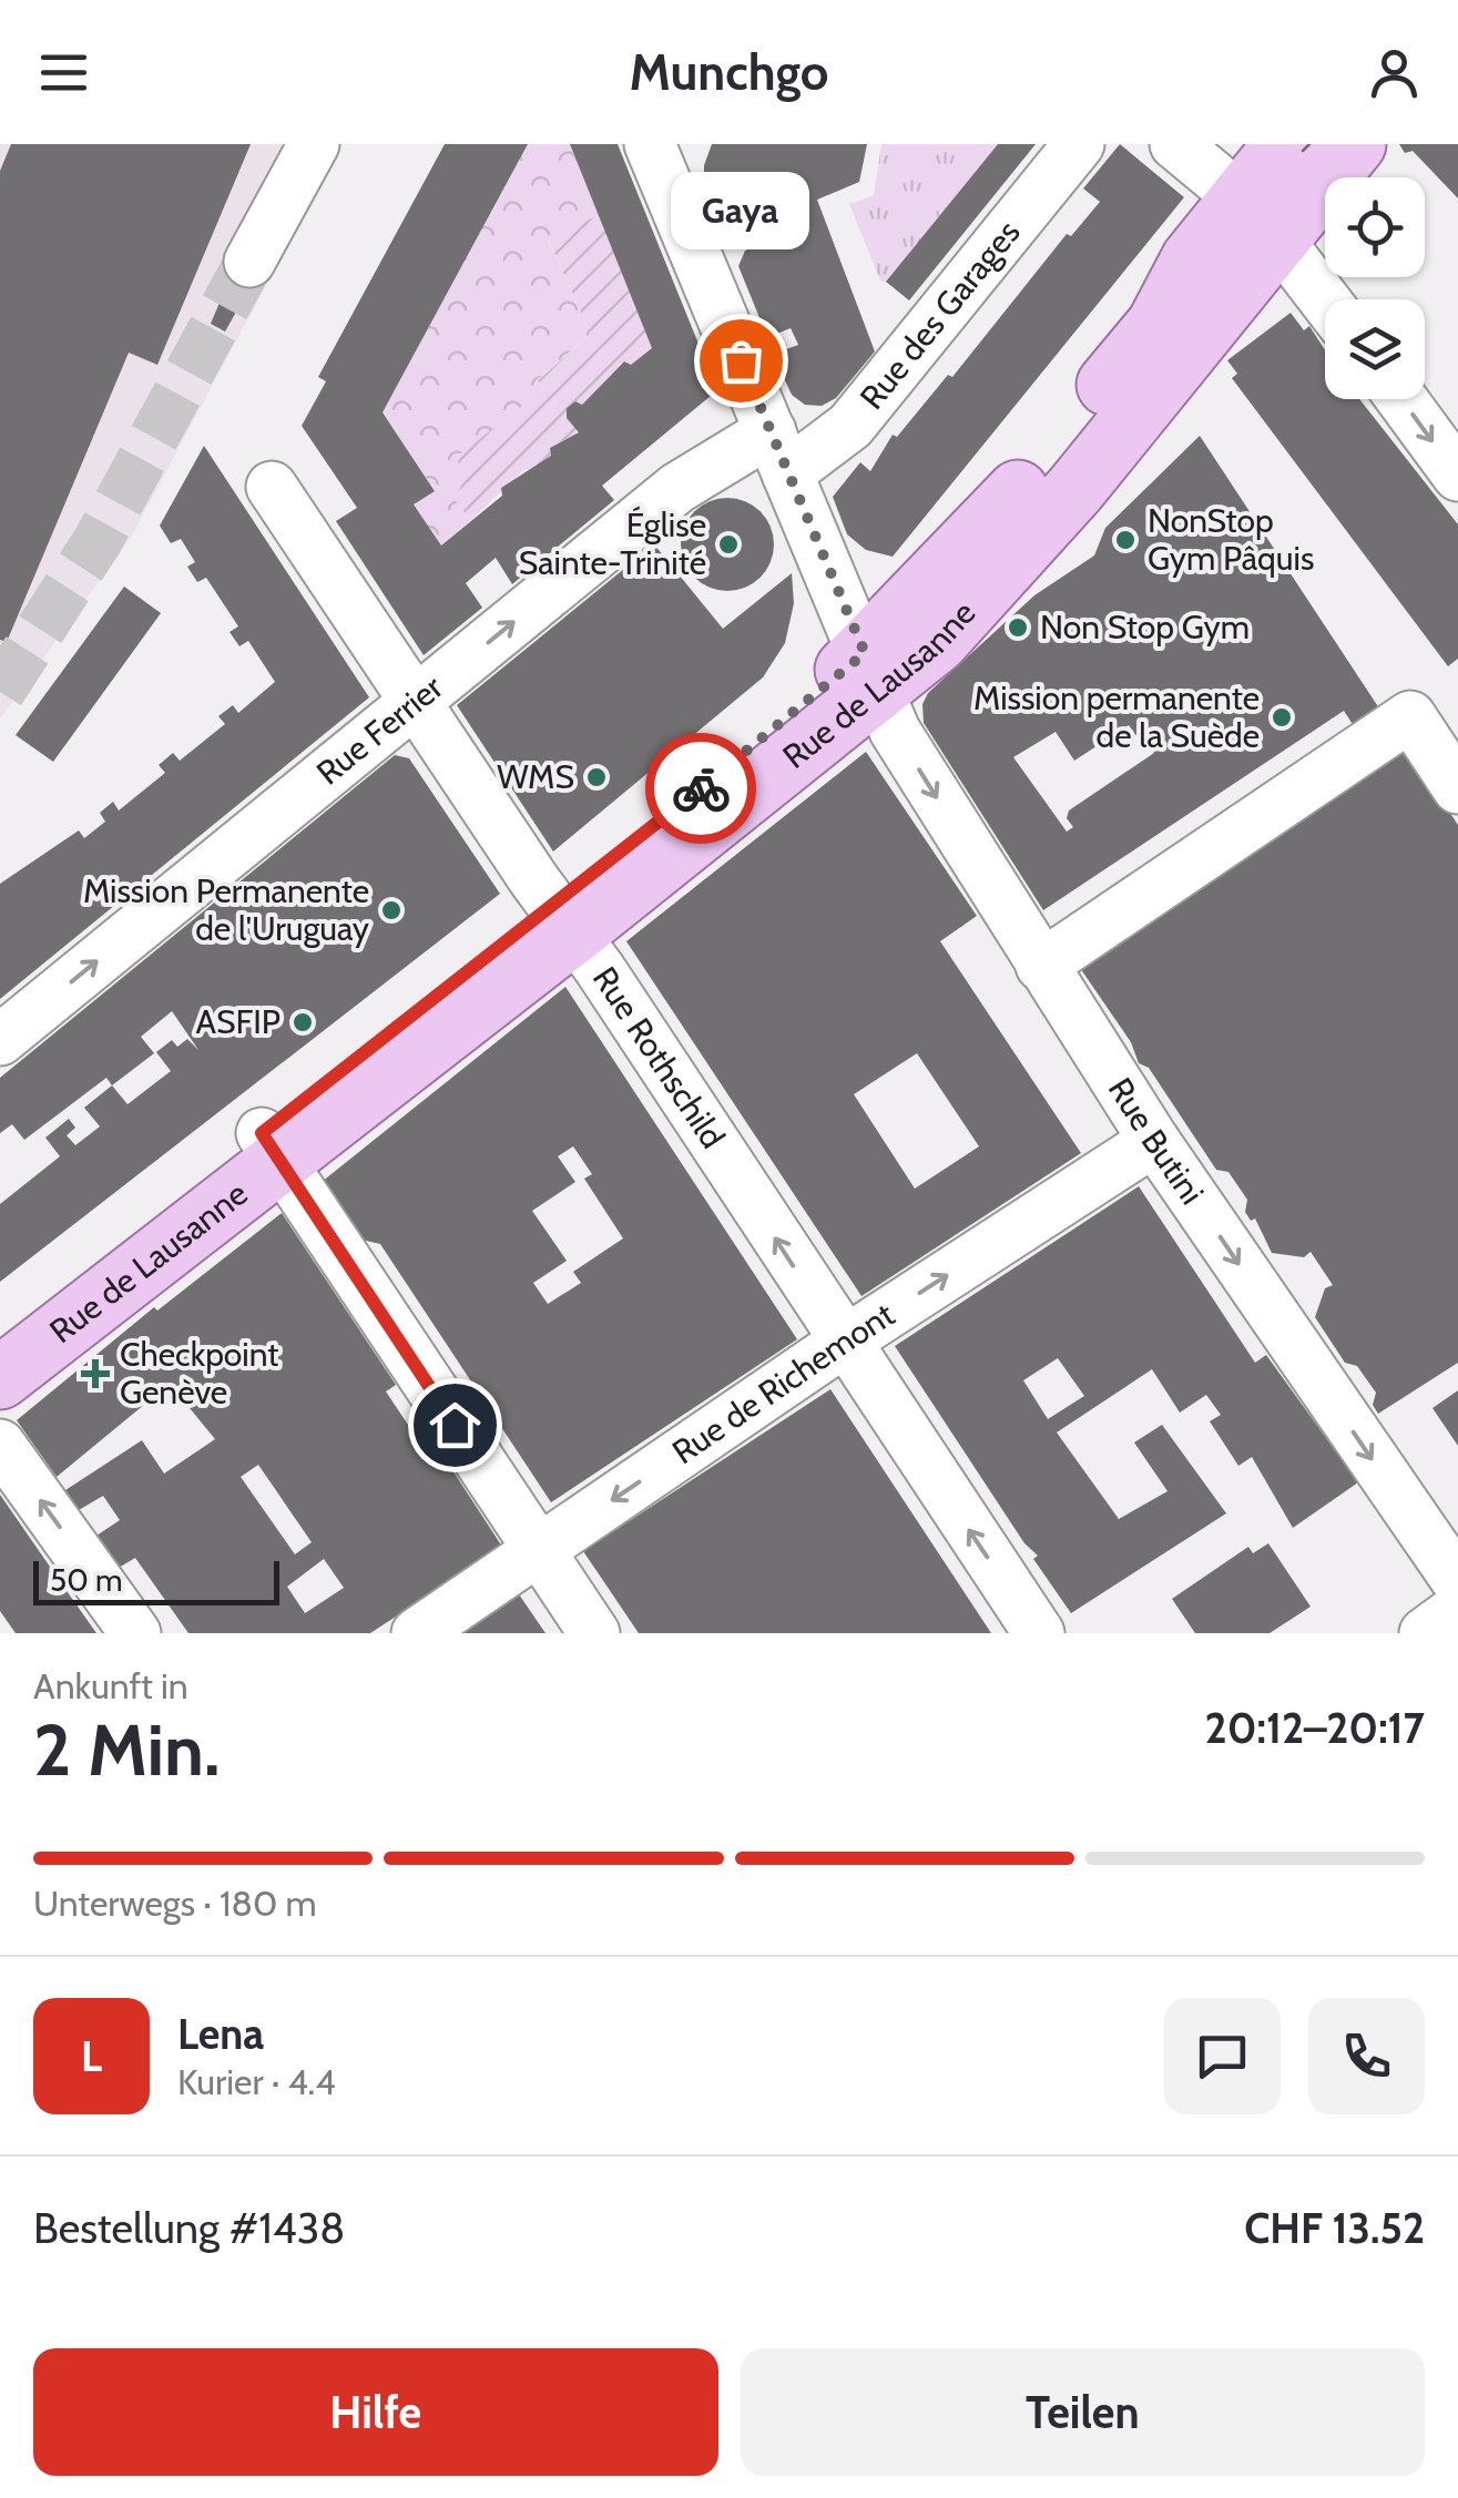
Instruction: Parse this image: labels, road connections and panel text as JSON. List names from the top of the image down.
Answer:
{
  "streets": {
    "main road": ["Rue de Lausanne"],
    "street": [
      "Rue des Garages",
      "Rue Ferrier",
      "Rue Rothschild",
      "Rue Butini",
      "Rue de Richemont"
    ]
  },
  "crossings": [
    ["Rue des Garages", "Rue Ferrier"],
    ["Rue des Garages", "Rue Butini"],
    ["Rue de Lausanne", "Rue Butini"],
    ["Rue Ferrier", "Rue Rothschild"],
    ["Rue Ferrier", "Rue Butini"],
    ["Rue Rothschild", "Rue de Richemont"],
    ["Rue Butini", "Rue de Richemont"]
  ],
  "one_way": ["Rue Ferrier", "Rue Butini"],
  "places": {
    "other": [
      "Gaya",
      "NonStop Gym Pâquis",
      "Église Sainte-Trinité",
      "Non Stop Gym",
      "Mission permanente de la Suède",
      "WMS",
      "Mission Permanente de l'Uruguay",
      "ASFIP"
    ],
    "health": ["Checkpoint Genève"]
  },
  "scale_bar": "50 m",
  "page": {
    "header": "Munchgo",
    "bubble": "Gaya",
    "scale": "50 m",
    "heading": ["2 Min.", "Ankunft in", "20:12–20:17"],
    "panel": [
      "Lena",
      "Kurier · 4.4",
      "Bestellung #1438",
      "CHF 13.52"
    ],
    "bar": "Unterwegs · 180 m",
    "round": "L",
    "buttons": ["Hilfe", "Teilen"]
  }
}
